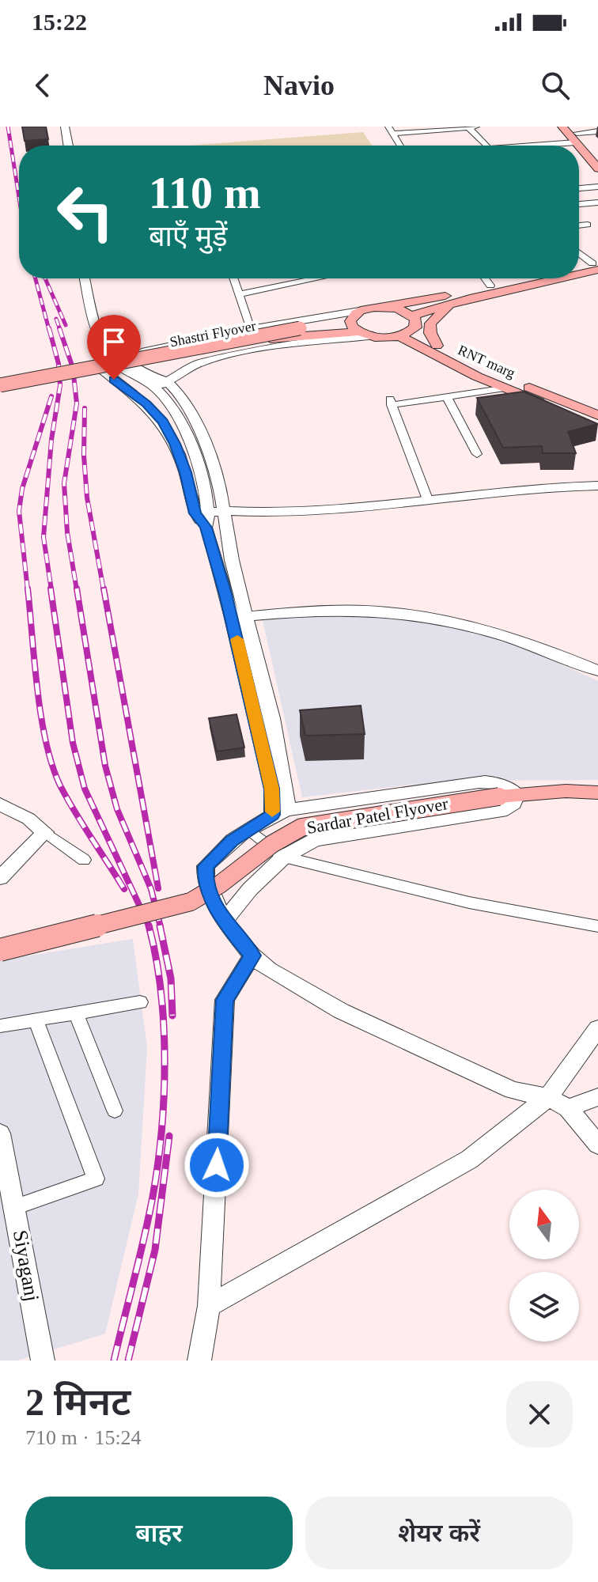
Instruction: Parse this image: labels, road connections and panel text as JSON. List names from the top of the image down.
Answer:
{
  "streets": {
    "main road": ["Shastri Flyover", "RNT marg", "Sardar Patel Flyover"],
    "street": ["Siyaganj"]
  },
  "north": "top",
  "page": {
    "status": "15:22",
    "header": "Navio",
    "turn": ["110 m", "बाएँ मुड़ें"],
    "heading": ["2 मिनट", "710 m · 15:24"],
    "buttons": ["बाहर", "शेयर करें"]
  }
}
